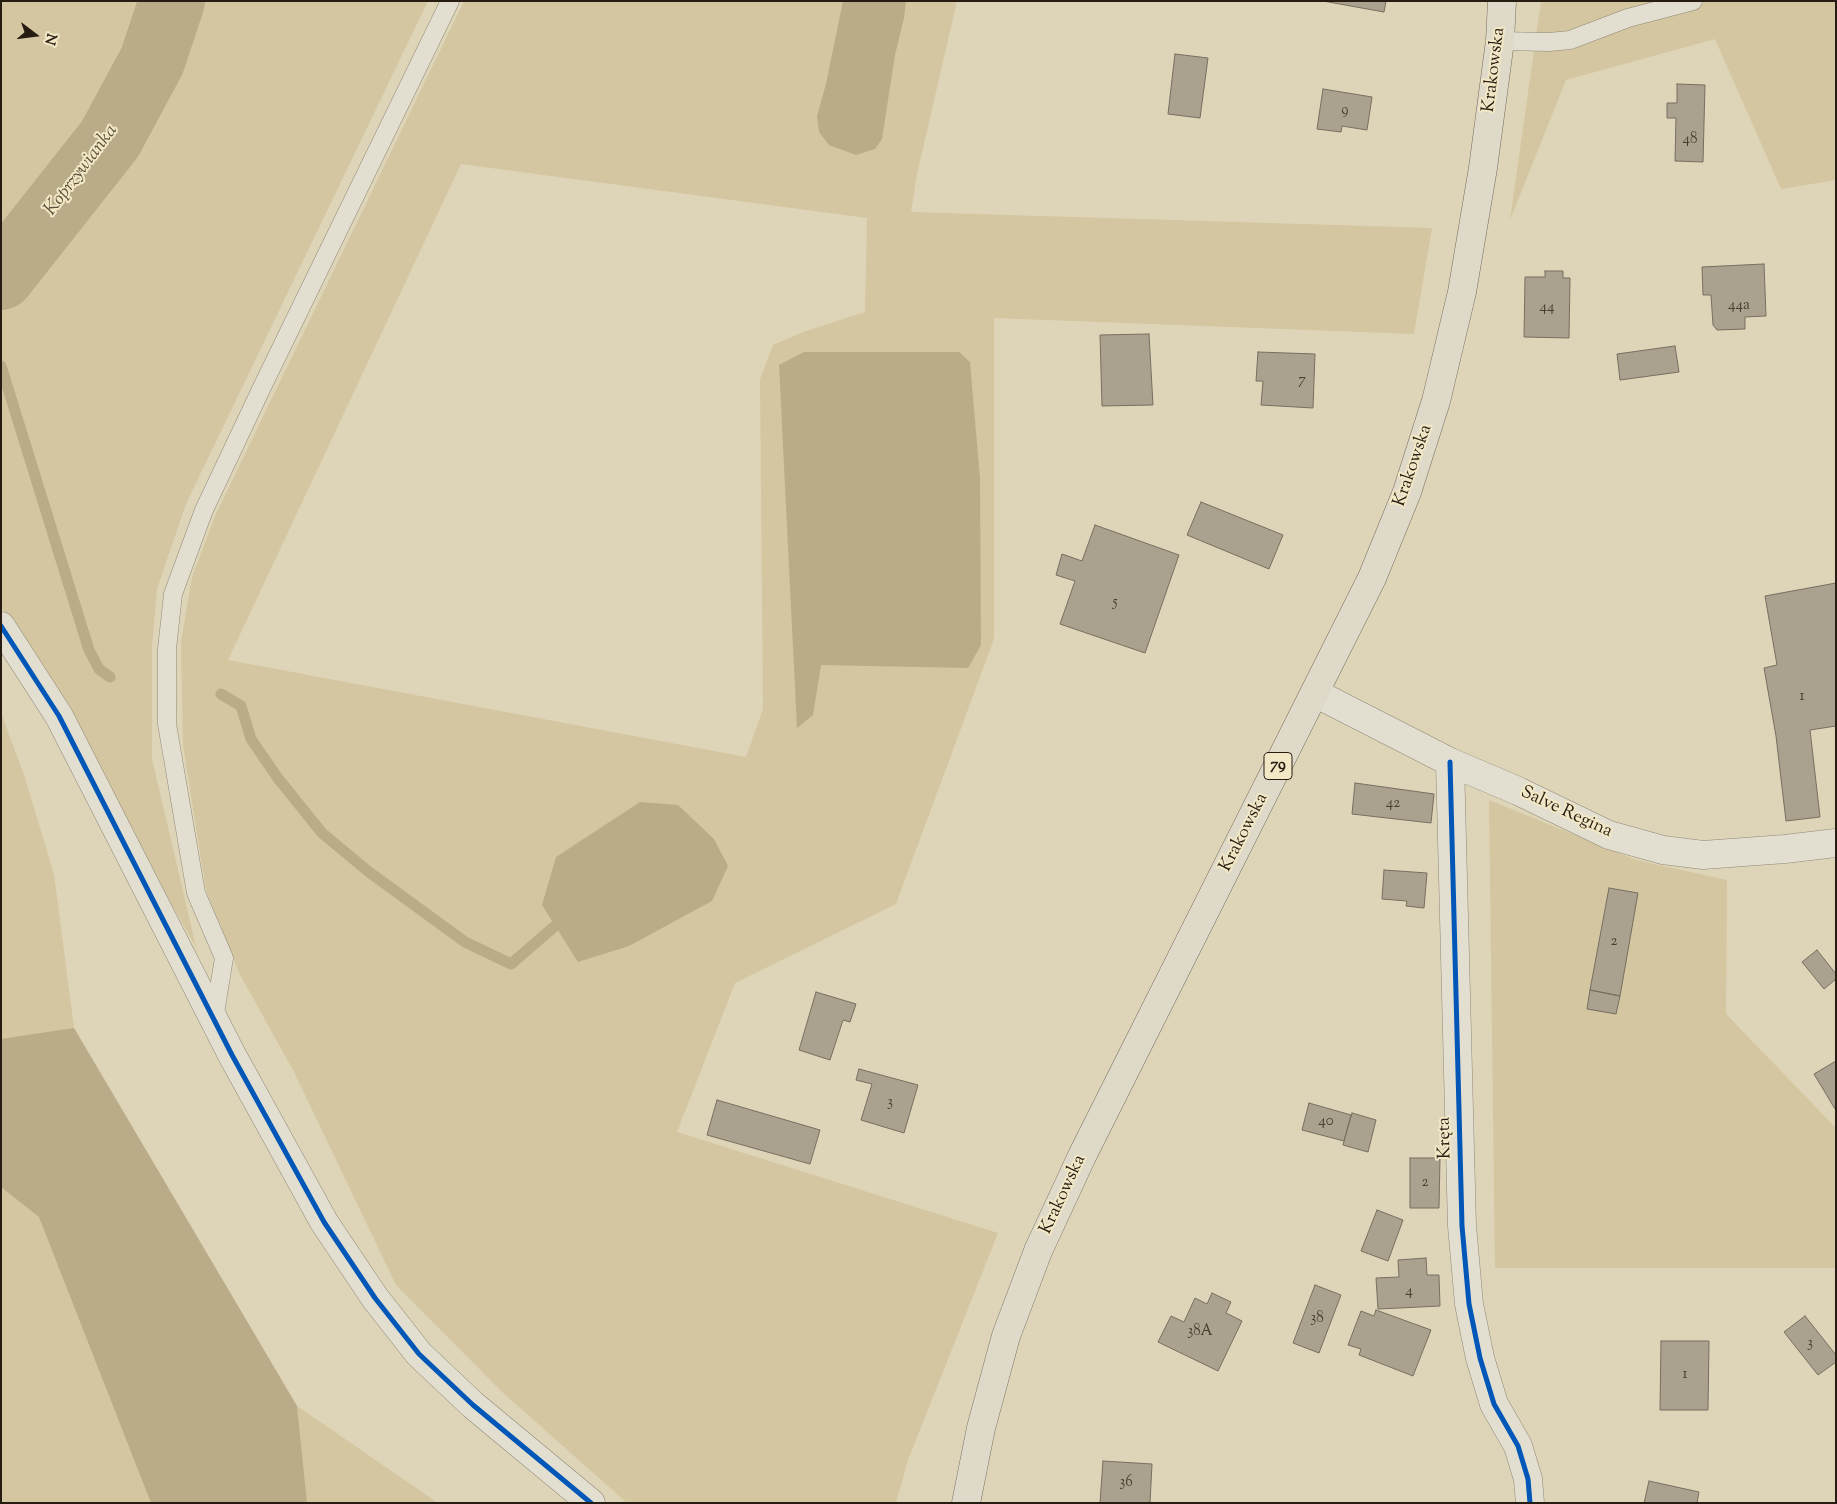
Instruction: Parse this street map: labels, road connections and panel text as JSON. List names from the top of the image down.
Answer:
{
  "streets": {
    "main road": ["Krakowska", "79"],
    "street": ["Salve Regina", "Kręta"]
  },
  "crossings": [
    ["Krakowska", "Salve Regina"],
    ["Salve Regina", "Kręta"]
  ],
  "water": ["Koprzywianka"],
  "house_numbers": [
    "9",
    "48",
    "44a",
    "44",
    "7",
    "5",
    "1",
    "42",
    "2",
    "3",
    "40",
    "2",
    "4",
    "38",
    "38A",
    "3",
    "1",
    "36"
  ],
  "north": "right"
}
